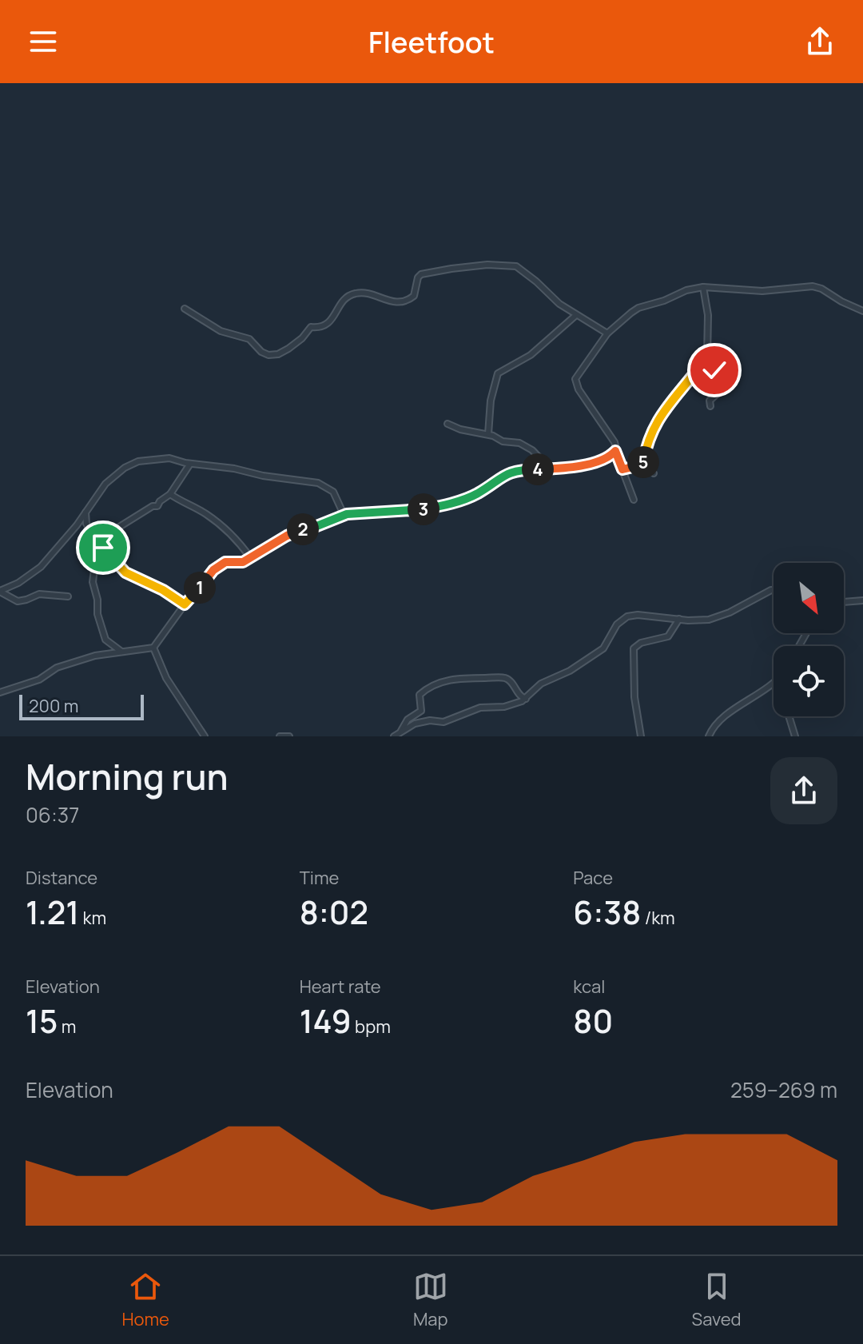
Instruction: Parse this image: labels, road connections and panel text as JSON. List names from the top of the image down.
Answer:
{
  "scale_bar": "200 m",
  "north": "bottom right",
  "page": {
    "header": "Fleetfoot",
    "pins": [
      "5",
      "4",
      "3",
      "2",
      "1"
    ],
    "scale": "200 m",
    "heading": ["Morning run", "06:37"],
    "stats": [
      ["Distance", "1.21 km"],
      ["Time", "8:02"],
      ["Pace", "6:38 /km"],
      ["Elevation", "15 m"],
      ["Heart rate", "149 bpm"],
      ["kcal", "80"]
    ],
    "chart": ["Elevation", "259–269 m"],
    "tabs": ["Home", "Map", "Saved"]
  }
}
